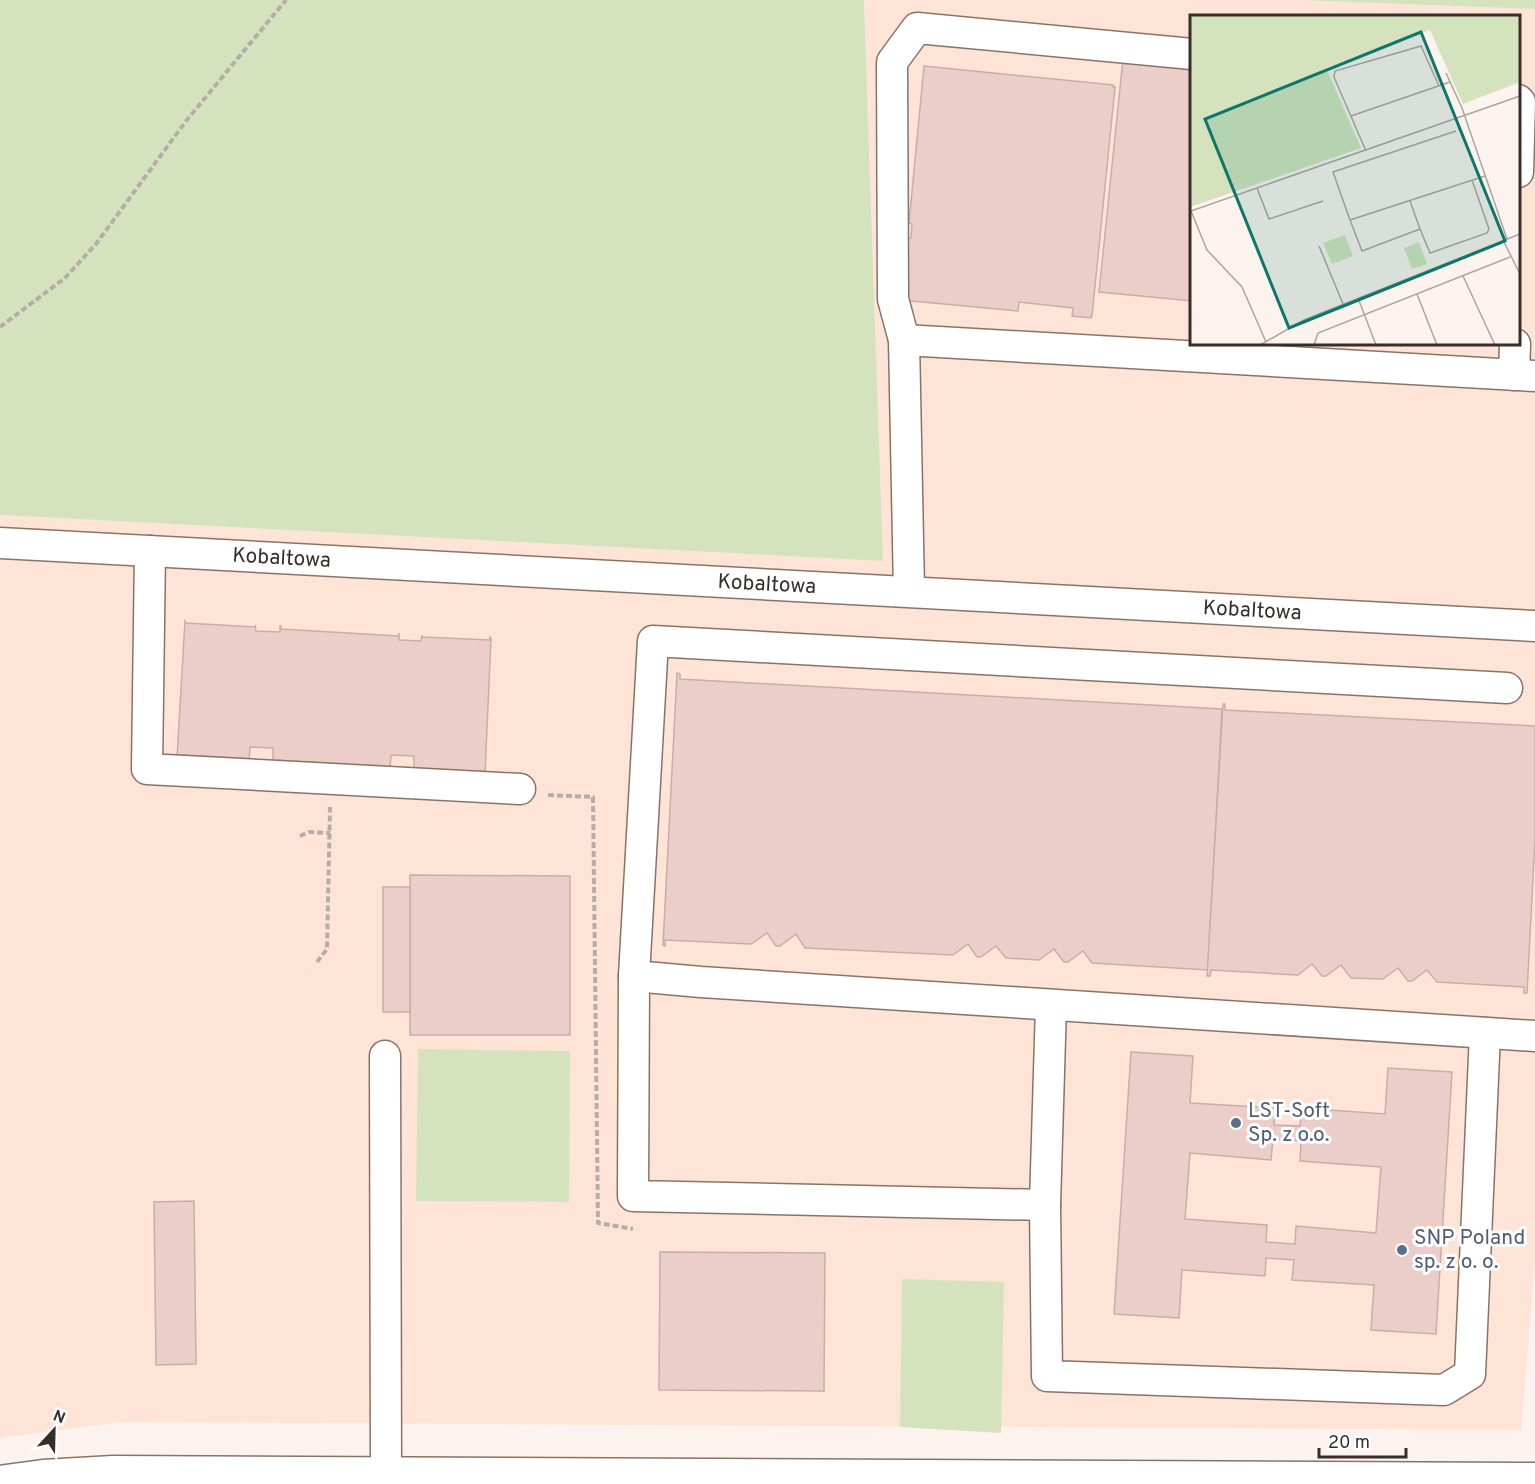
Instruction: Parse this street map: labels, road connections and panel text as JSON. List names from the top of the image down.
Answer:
{
  "streets": {
    "street": ["Kobaltowa"]
  },
  "places": ["LST-Soft Sp. z o.o.", "SNP Poland sp. z o. o."],
  "scale_bar": "20 m",
  "north": "top"
}
